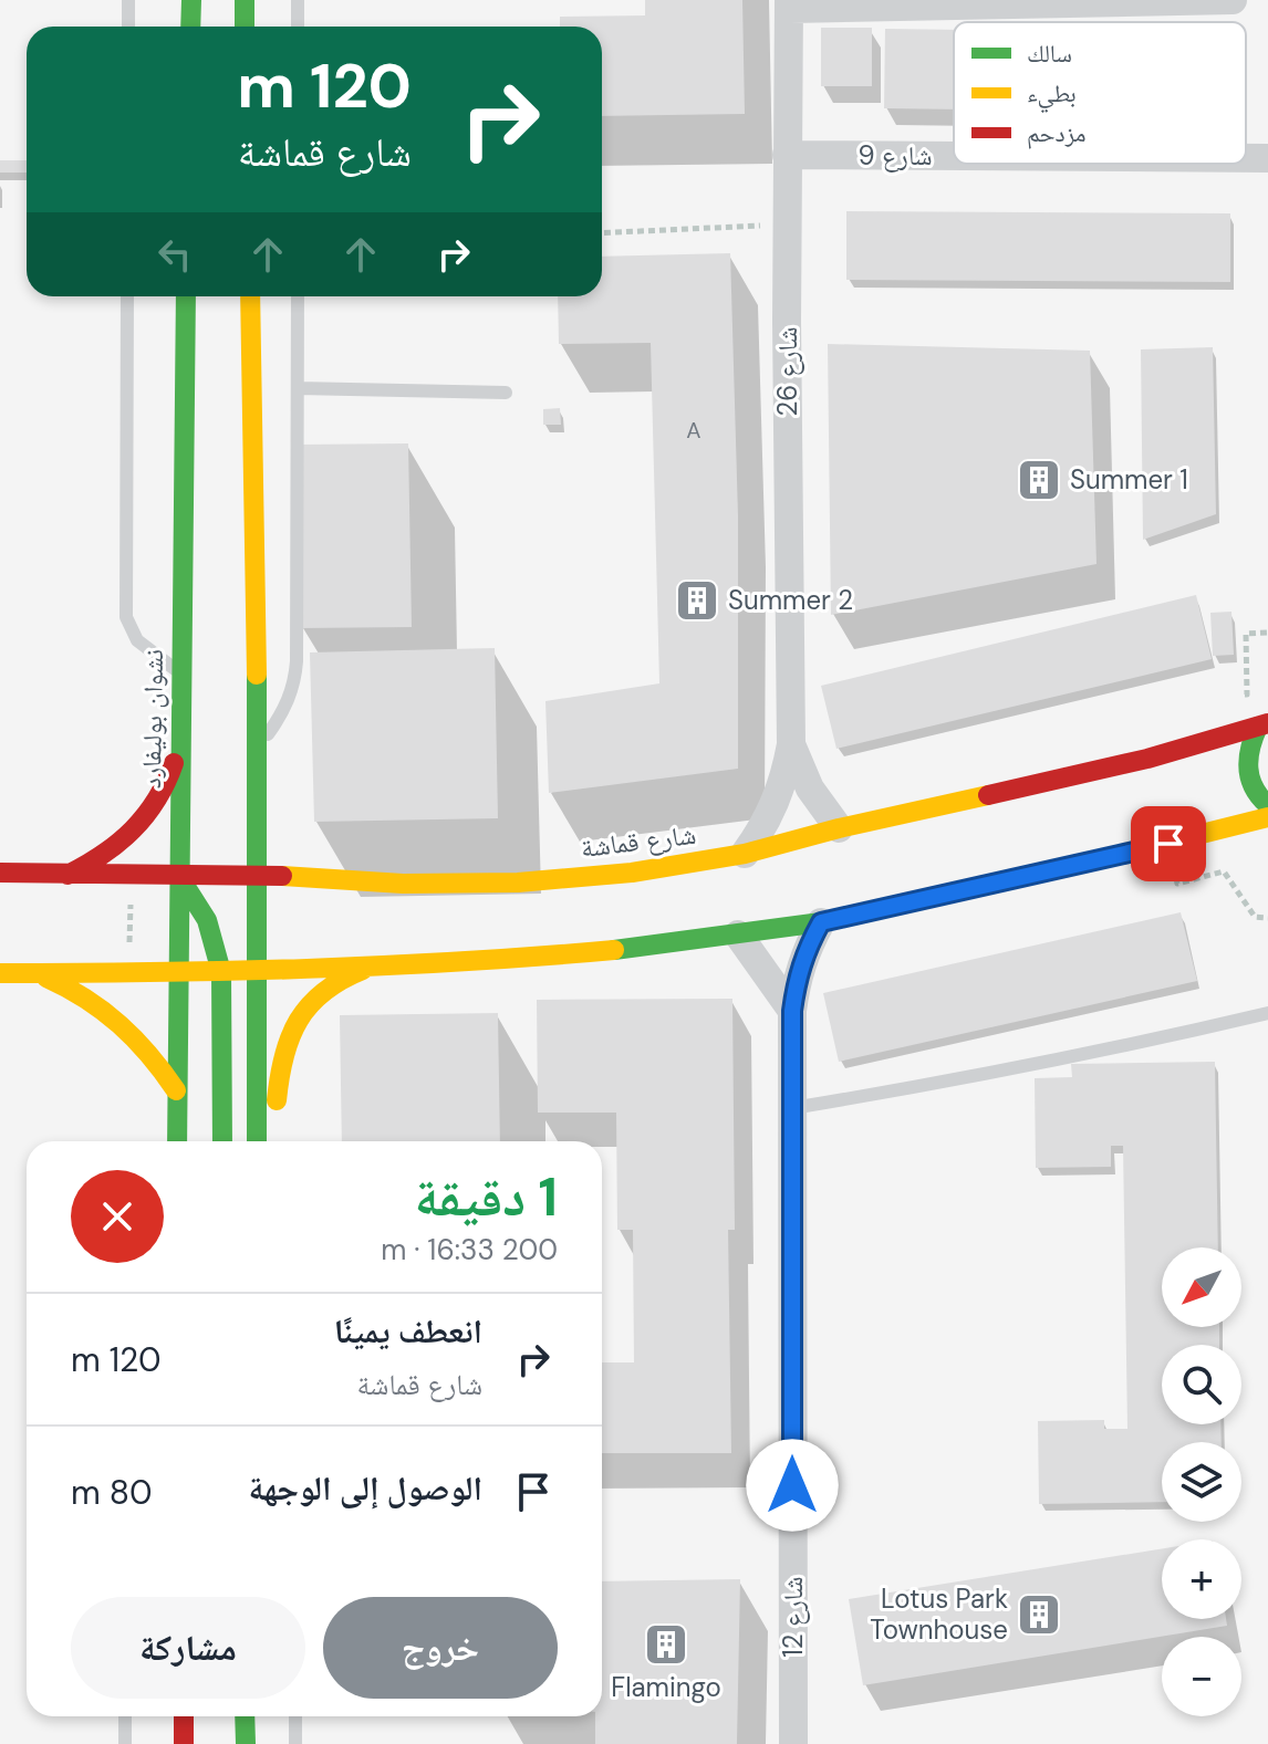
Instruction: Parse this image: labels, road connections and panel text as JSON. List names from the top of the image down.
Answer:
{
  "streets": {
    "street": [
      "شارع 9",
      "شارع 26",
      "نشوان بوليفارد",
      "شارع قماشة",
      "شارع 12"
    ]
  },
  "crossings": [
    ["شارع 9", "شارع 26"],
    ["شارع 26", "شارع قماشة"],
    ["نشوان بوليفارد", "شارع قماشة"]
  ],
  "places": {
    "building": [
      "Summer 1",
      "Summer 2",
      "Lotus Park Townhouse",
      "Flamingo"
    ]
  },
  "house_numbers": ["A"],
  "legend": ["سالك", "بطيء", "مزدحم"],
  "north": "bottom left",
  "page": {
    "turn": ["120 m", "شارع قماشة"],
    "heading": ["1 دقيقة", "200 m · 16:33"],
    "map_buttons": ["+", "−"],
    "list": [
      {
        "name": "انعطف يمينًا",
        "note": "شارع قماشة",
        "value": "120 m"
      },
      {
        "name": "الوصول إلى الوجهة",
        "value": "80 m"
      }
    ],
    "buttons": ["خروج", "مشاركة"]
  }
}
